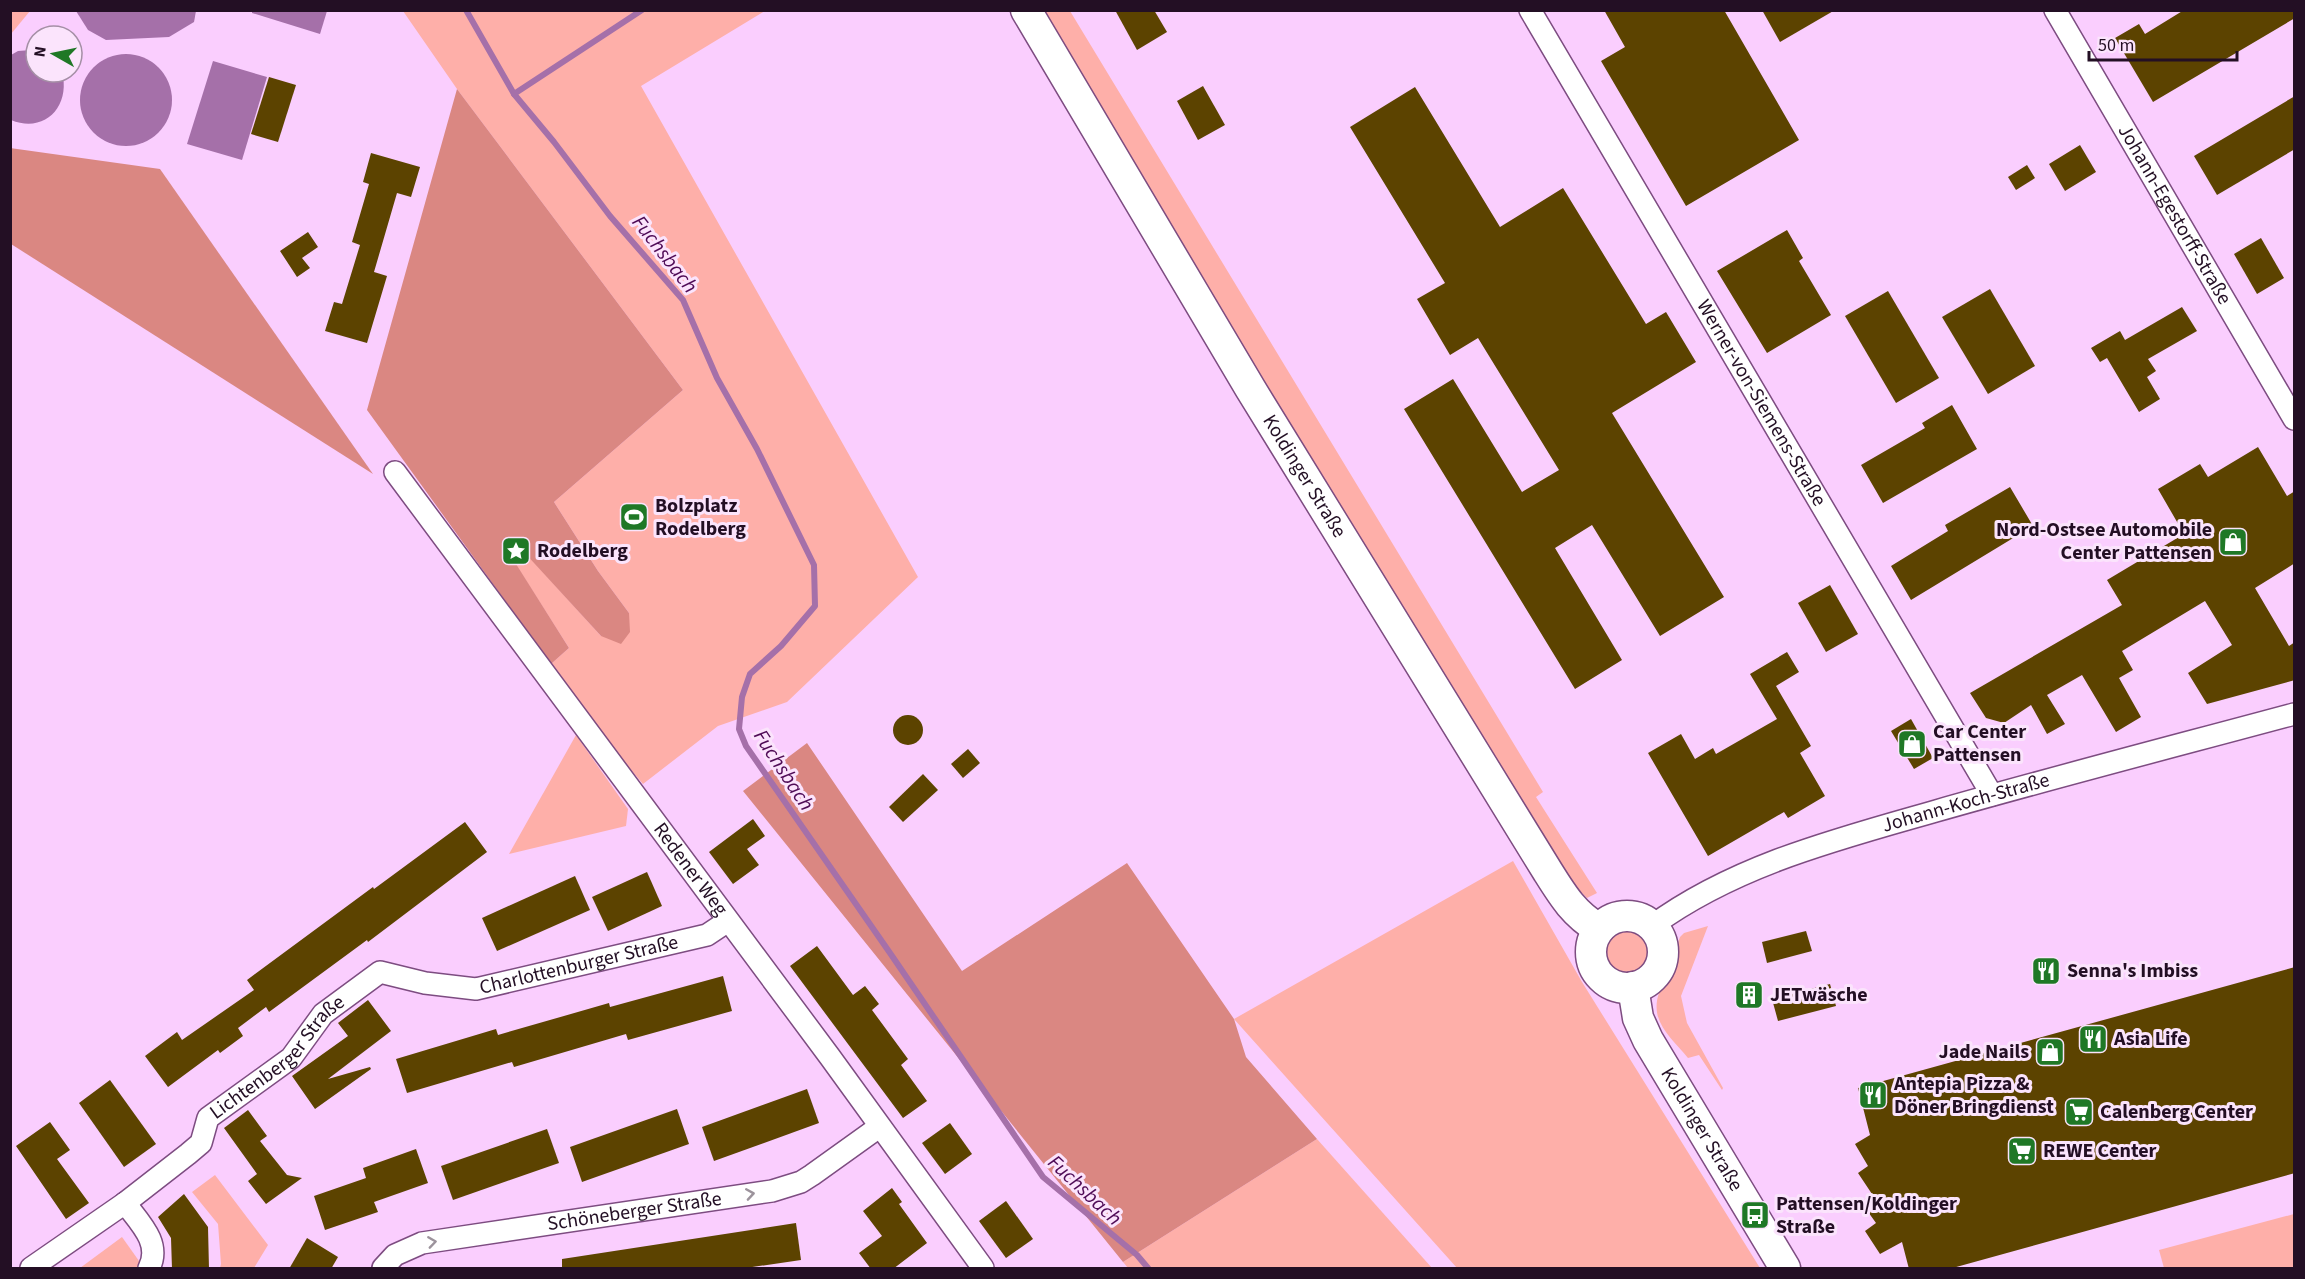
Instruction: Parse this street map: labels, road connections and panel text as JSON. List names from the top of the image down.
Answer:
{
  "streets": {
    "street": [
      "Johann-Egestorff-Straße",
      "Werner-von-Siemens-Straße",
      "Koldinger Straße",
      "Johann-Koch-Straße",
      "Redener Weg",
      "Charlottenburger Straße",
      "Lichtenberger Straße",
      "Schöneberger Straße"
    ]
  },
  "crossings": [
    ["Werner-von-Siemens-Straße", "Johann-Koch-Straße"],
    ["Koldinger Straße", "Johann-Koch-Straße"],
    ["Redener Weg", "Charlottenburger Straße"],
    ["Redener Weg", "Schöneberger Straße"],
    ["Charlottenburger Straße", "Lichtenberger Straße"]
  ],
  "one_way": ["Schöneberger Straße"],
  "water": ["Fuchsbach"],
  "places": {
    "sports": ["Bolzplatz Rodelberg"],
    "shop": ["Nord-Ostsee Automobile Center Pattensen", "Car Center Pattensen", "Jade Nails"],
    "place": ["Rodelberg"],
    "restaurant": ["Senna's Imbiss", "Asia Life", "Antepia Pizza & Döner Bringdienst"],
    "building": ["JETwäsche"],
    "supermarket": ["Calenberg Center", "REWE Center"],
    "bus stop": ["Pattensen/Koldinger Straße"]
  },
  "scale_bar": "50 m",
  "north": "left"
}
